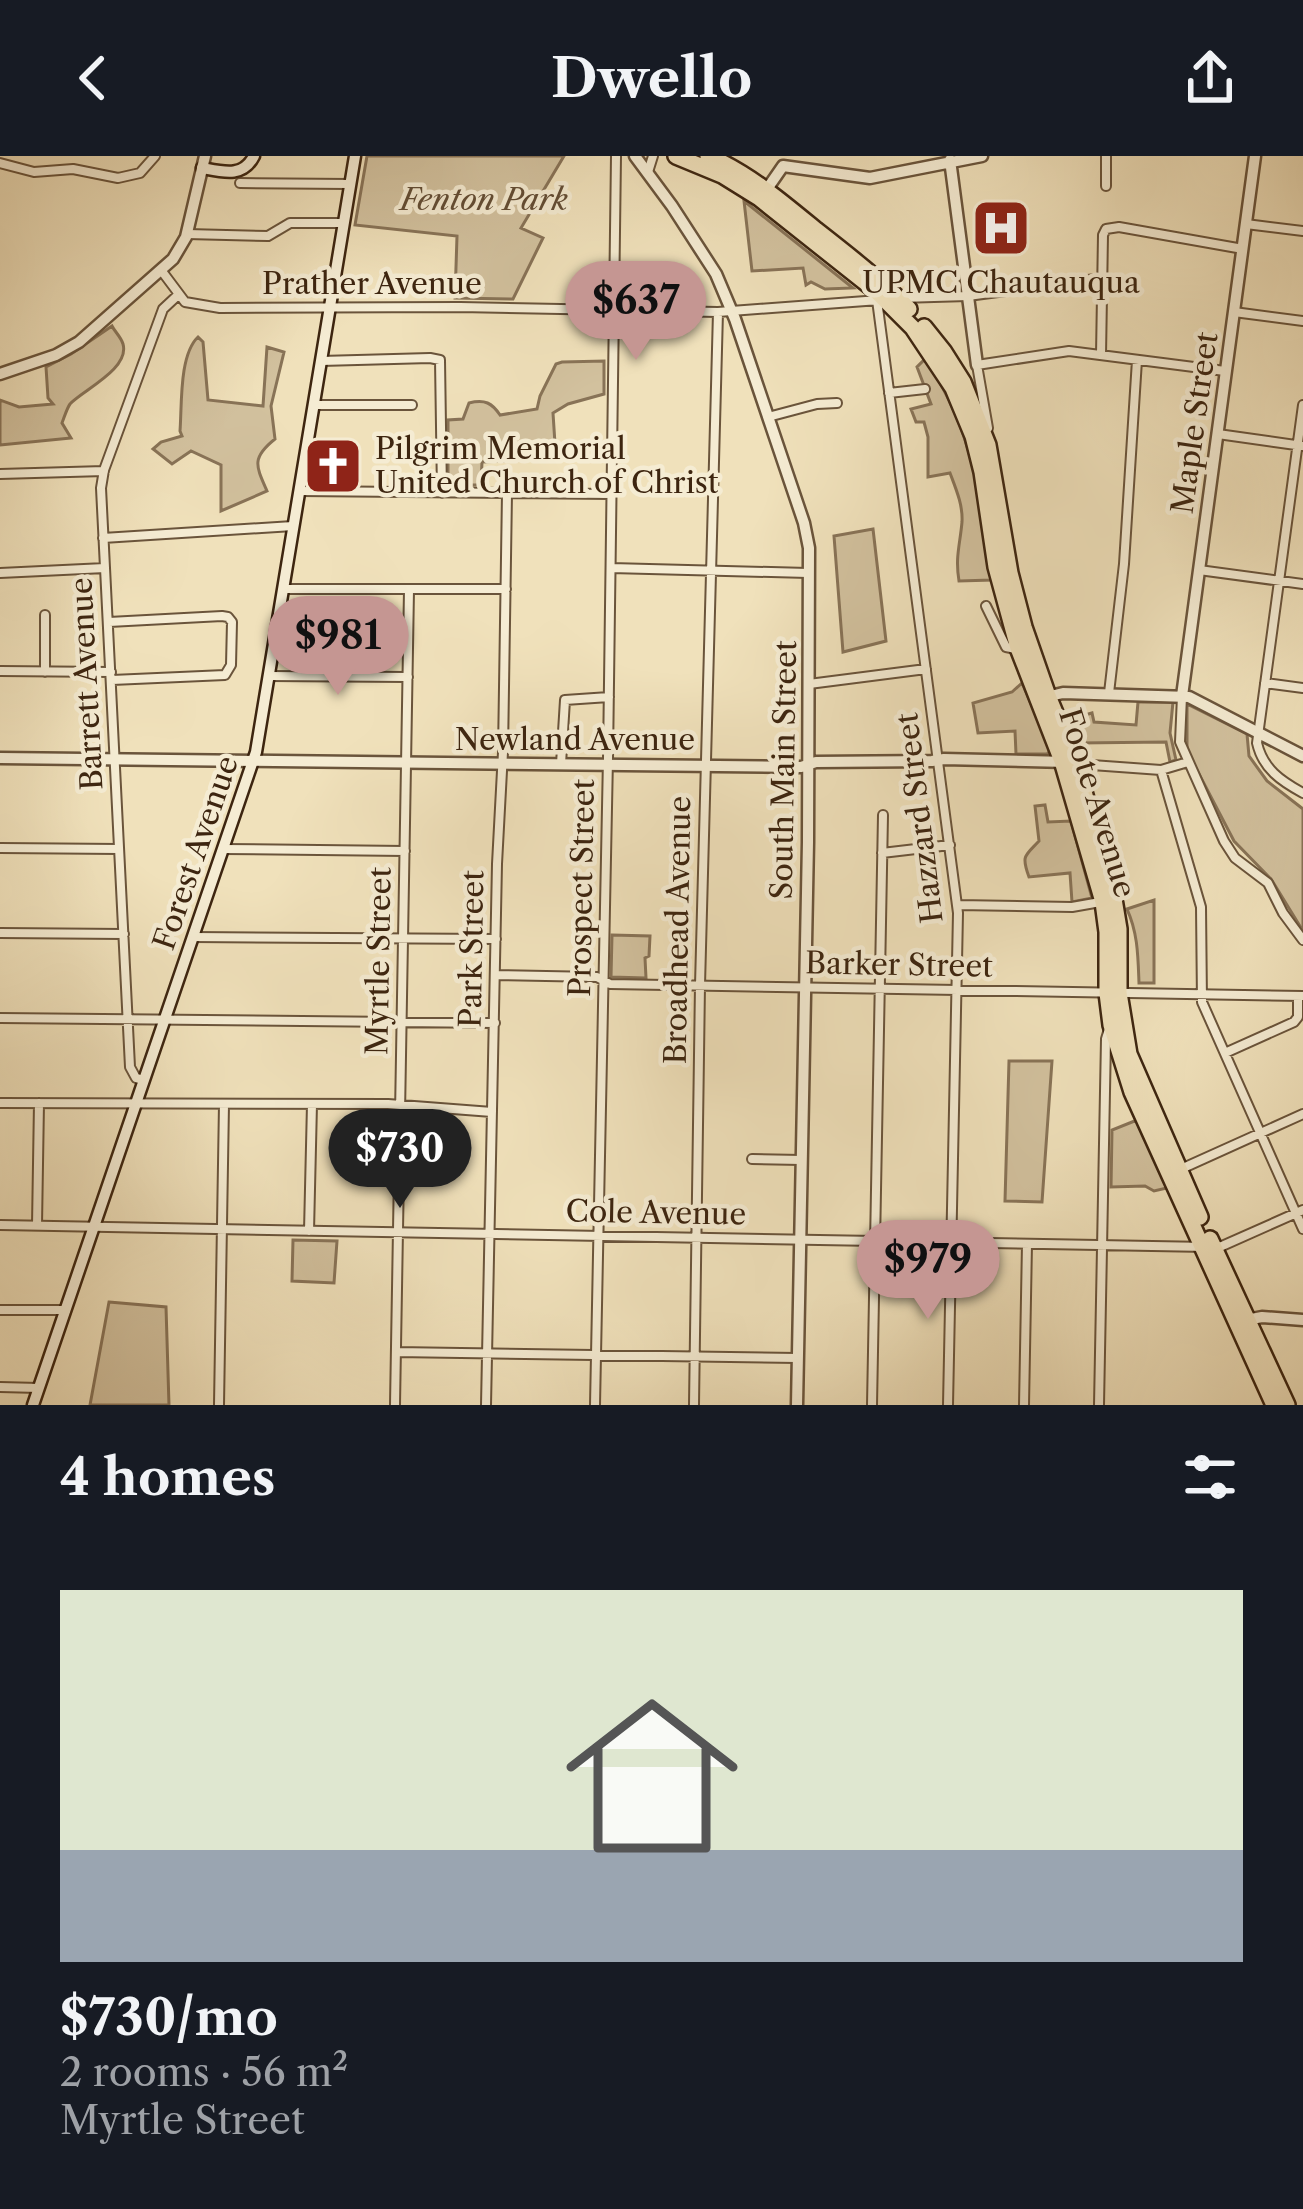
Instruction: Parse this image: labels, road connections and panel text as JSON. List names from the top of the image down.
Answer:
{
  "streets": {
    "highway": ["Foote Avenue"],
    "street": [
      "Prather Avenue",
      "Maple Street",
      "Barrett Avenue",
      "Newland Avenue",
      "South Main Street",
      "Hazzard Street",
      "Forest Avenue",
      "Prospect Street",
      "Broadhead Avenue",
      "Park Street",
      "Myrtle Street",
      "Barker Street",
      "Cole Avenue"
    ]
  },
  "crossings": [
    ["Prather Avenue", "Barrett Avenue"],
    ["Prather Avenue", "South Main Street"],
    ["Prather Avenue", "Foote Avenue"],
    ["Prather Avenue", "Hazzard Street"],
    ["Prather Avenue", "Forest Avenue"],
    ["Prather Avenue", "Prospect Street"],
    ["Prather Avenue", "Broadhead Avenue"],
    ["Barrett Avenue", "Newland Avenue"],
    ["Barrett Avenue", "Forest Avenue"],
    ["Newland Avenue", "South Main Street"],
    ["Newland Avenue", "Foote Avenue"],
    ["Newland Avenue", "Hazzard Street"],
    ["Newland Avenue", "Forest Avenue"],
    ["Newland Avenue", "Prospect Street"],
    ["Newland Avenue", "Broadhead Avenue"],
    ["Newland Avenue", "Park Street"],
    ["Newland Avenue", "Myrtle Street"],
    ["South Main Street", "Broadhead Avenue"],
    ["South Main Street", "Barker Street"],
    ["South Main Street", "Cole Avenue"],
    ["Foote Avenue", "Hazzard Street"],
    ["Foote Avenue", "Barker Street"],
    ["Foote Avenue", "Cole Avenue"],
    ["Hazzard Street", "Barker Street"],
    ["Hazzard Street", "Cole Avenue"],
    ["Forest Avenue", "Cole Avenue"],
    ["Prospect Street", "Barker Street"],
    ["Prospect Street", "Cole Avenue"],
    ["Broadhead Avenue", "Barker Street"],
    ["Broadhead Avenue", "Cole Avenue"],
    ["Park Street", "Barker Street"],
    ["Park Street", "Cole Avenue"],
    ["Myrtle Street", "Cole Avenue"]
  ],
  "parks": ["Fenton Park"],
  "places": {
    "hospital": ["UPMC Chautauqua"],
    "church": ["Pilgrim Memorial United Church of Christ"]
  },
  "page": {
    "header": "Dwello",
    "price": [
      "$637",
      "$981",
      "$730",
      "$979"
    ],
    "heading": "4 homes",
    "list": [
      {
        "name": "$730/mo",
        "note": "2 rooms · 56 m² · Myrtle Street"
      }
    ]
  }
}
